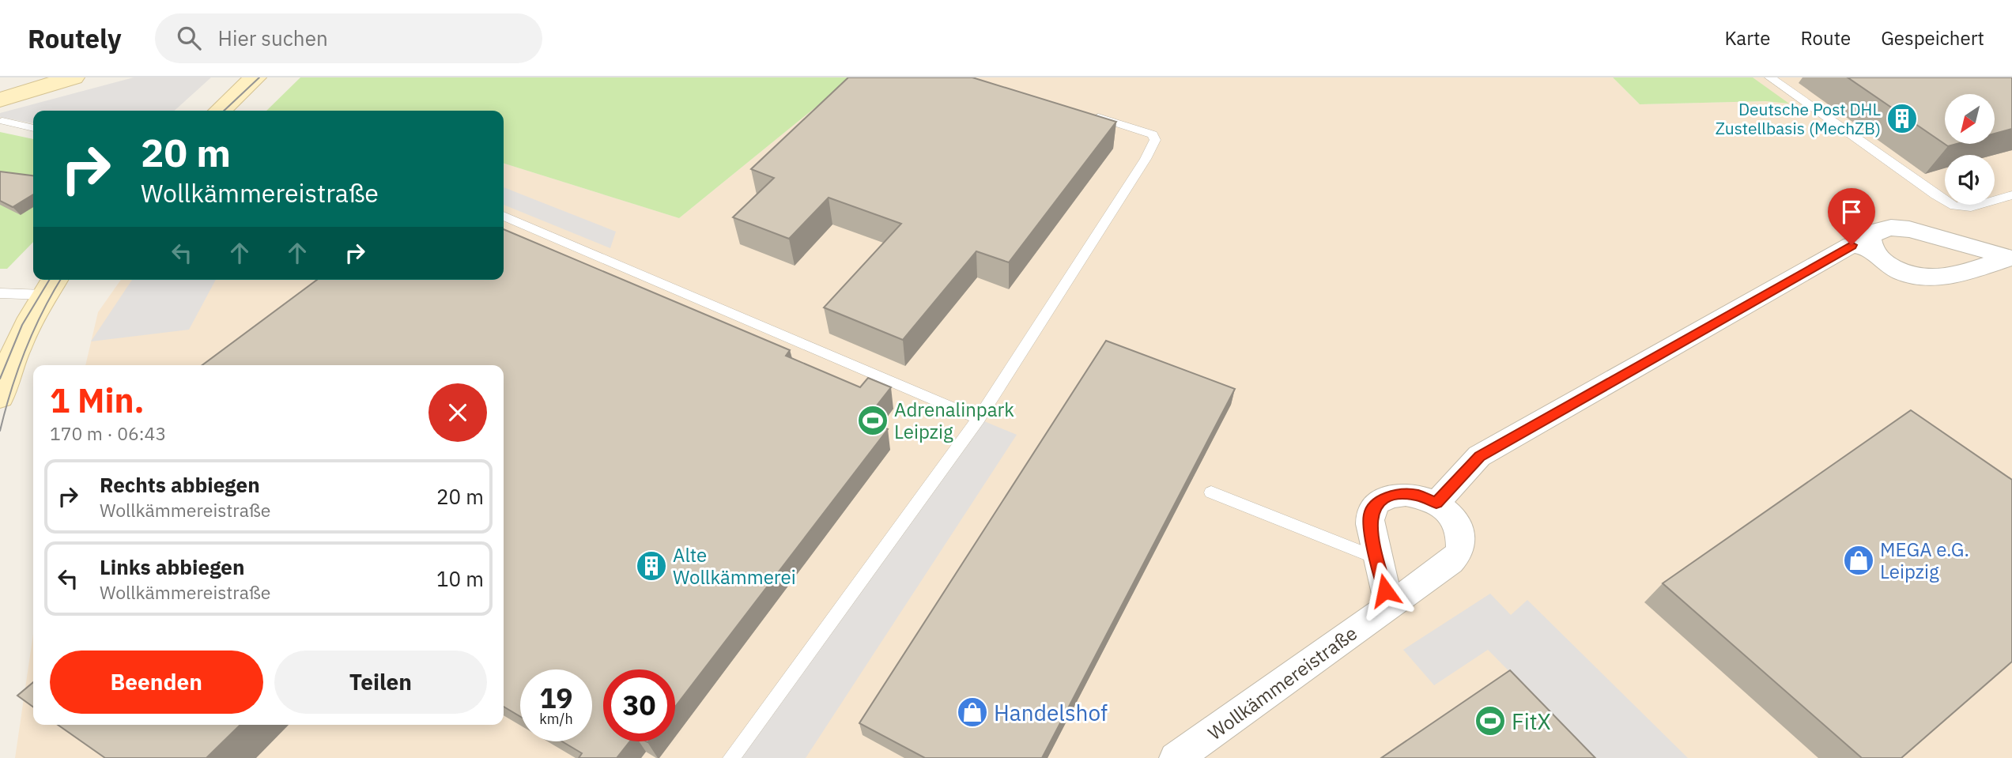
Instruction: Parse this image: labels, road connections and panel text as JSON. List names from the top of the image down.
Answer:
{
  "streets": {
    "street": ["Wollkämmereistraße"]
  },
  "places": {
    "building": ["Deutsche Post DHL Zustellbasis (MechZB)", "Alte Wollkämmerei"],
    "sports": ["Adrenalinpark Leipzig", "FitX"],
    "shop": ["MEGA e.G. Leipzig", "Handelshof"]
  },
  "north": "bottom left",
  "page": {
    "header": "Routely",
    "search": "Hier suchen",
    "nav": ["Karte", "Route", "Gespeichert"],
    "turn": ["20 m", "Wollkämmereistraße"],
    "heading": ["1 Min.", "170 m · 06:43"],
    "list": [
      {
        "name": "Rechts abbiegen",
        "note": "Wollkämmereistraße",
        "value": "20 m"
      },
      {
        "name": "Links abbiegen",
        "note": "Wollkämmereistraße",
        "value": "10 m"
      }
    ],
    "buttons": ["Beenden", "Teilen"],
    "speed": "19 km/h",
    "limit": "30"
  }
}
